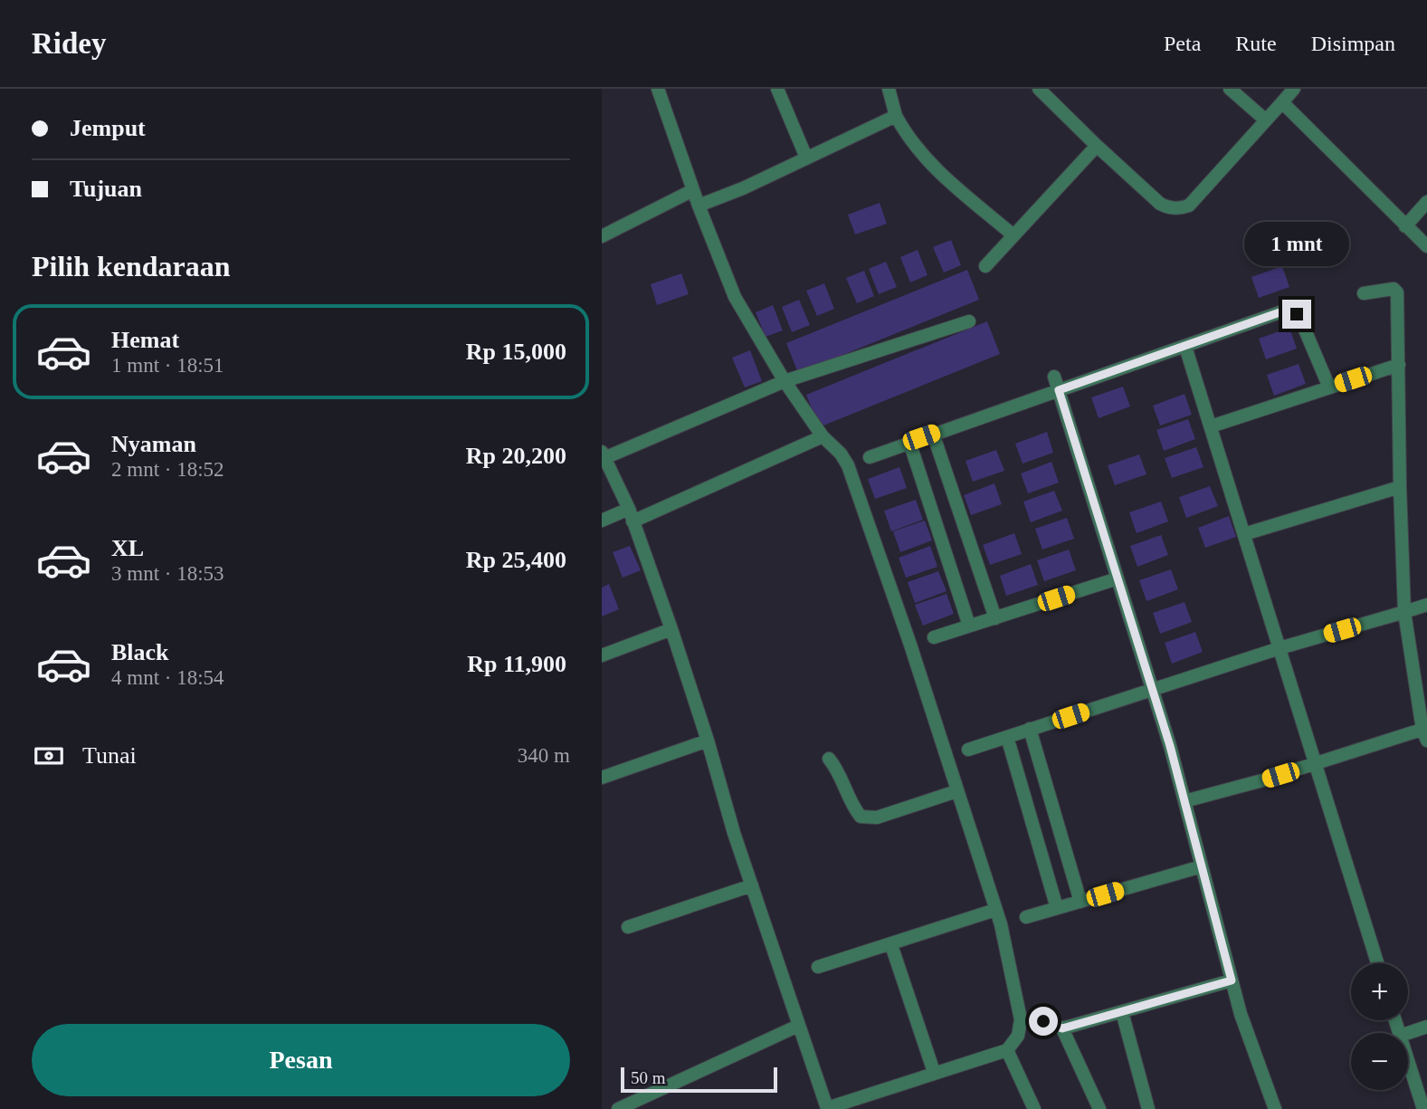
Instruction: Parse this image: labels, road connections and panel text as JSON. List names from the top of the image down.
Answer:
{
  "scale_bar": "50 m",
  "page": {
    "header": "Ridey",
    "nav": ["Peta", "Rute", "Disimpan"],
    "banner": ["Jemput", "Tujuan"],
    "bubble": "1 mnt",
    "heading": "Pilih kendaraan",
    "list": [
      {
        "name": "Hemat",
        "note": "1 mnt · 18:51",
        "value": "Rp 15,000"
      },
      {
        "name": "Nyaman",
        "note": "2 mnt · 18:52",
        "value": "Rp 20,200"
      },
      {
        "name": "XL",
        "note": "3 mnt · 18:53",
        "value": "Rp 25,400"
      },
      {
        "name": "Black",
        "note": "4 mnt · 18:54",
        "value": "Rp 11,900"
      }
    ],
    "pay": ["Tunai", "340 m"],
    "map_buttons": ["+", "−"],
    "buttons": "Pesan",
    "scale": "50 m"
  }
}
